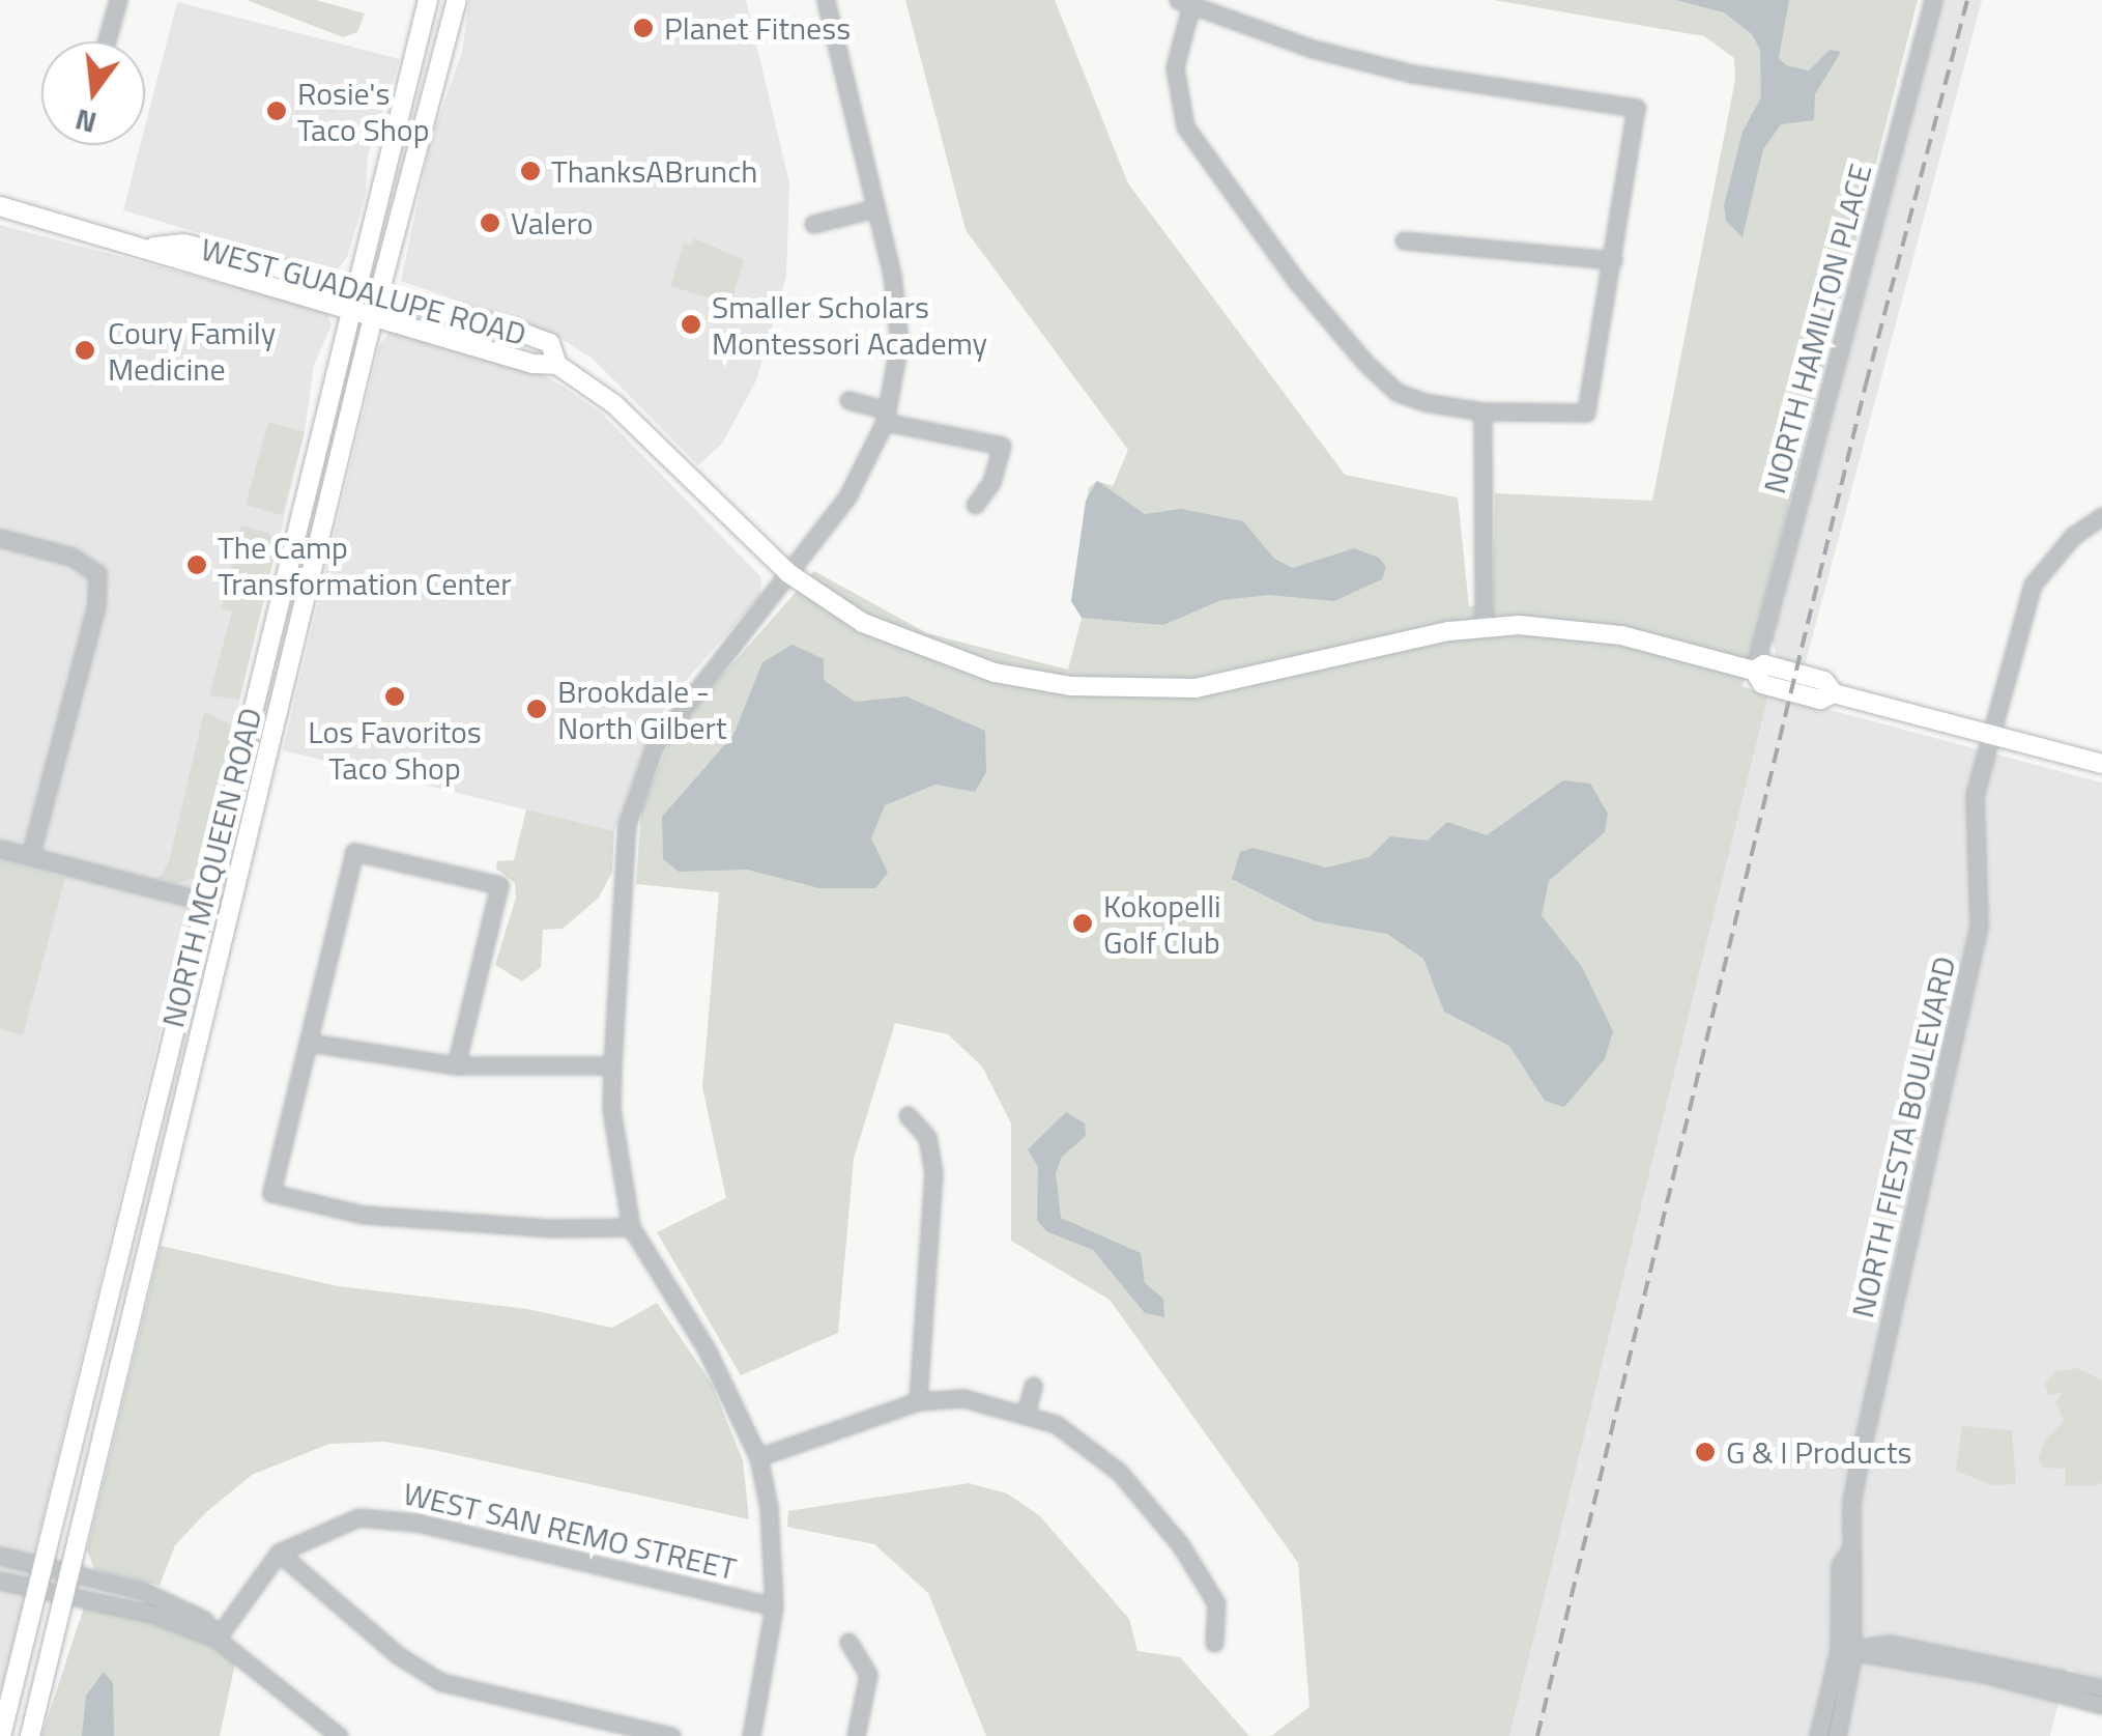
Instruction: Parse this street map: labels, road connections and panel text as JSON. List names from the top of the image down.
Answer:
{
  "streets": {
    "main road": ["WEST GUADALUPE ROAD", "NORTH MCQUEEN ROAD"],
    "street": ["NORTH HAMILTON PLACE", "NORTH FIESTA BOULEVARD", "WEST SAN REMO STREET"]
  },
  "crossings": [
    ["WEST GUADALUPE ROAD", "NORTH HAMILTON PLACE"],
    ["WEST GUADALUPE ROAD", "NORTH MCQUEEN ROAD"],
    ["WEST GUADALUPE ROAD", "NORTH FIESTA BOULEVARD"]
  ],
  "places": [
    "Planet Fitness",
    "Rosie's Taco Shop",
    "ThanksABrunch",
    "Valero",
    "Smaller Scholars Montessori Academy",
    "Coury Family Medicine",
    "The Camp Transformation Center",
    "Los Favoritos Taco Shop",
    "Brookdale - North Gilbert",
    "Kokopelli Golf Club",
    "G & I Products"
  ],
  "north": "bottom"
}
